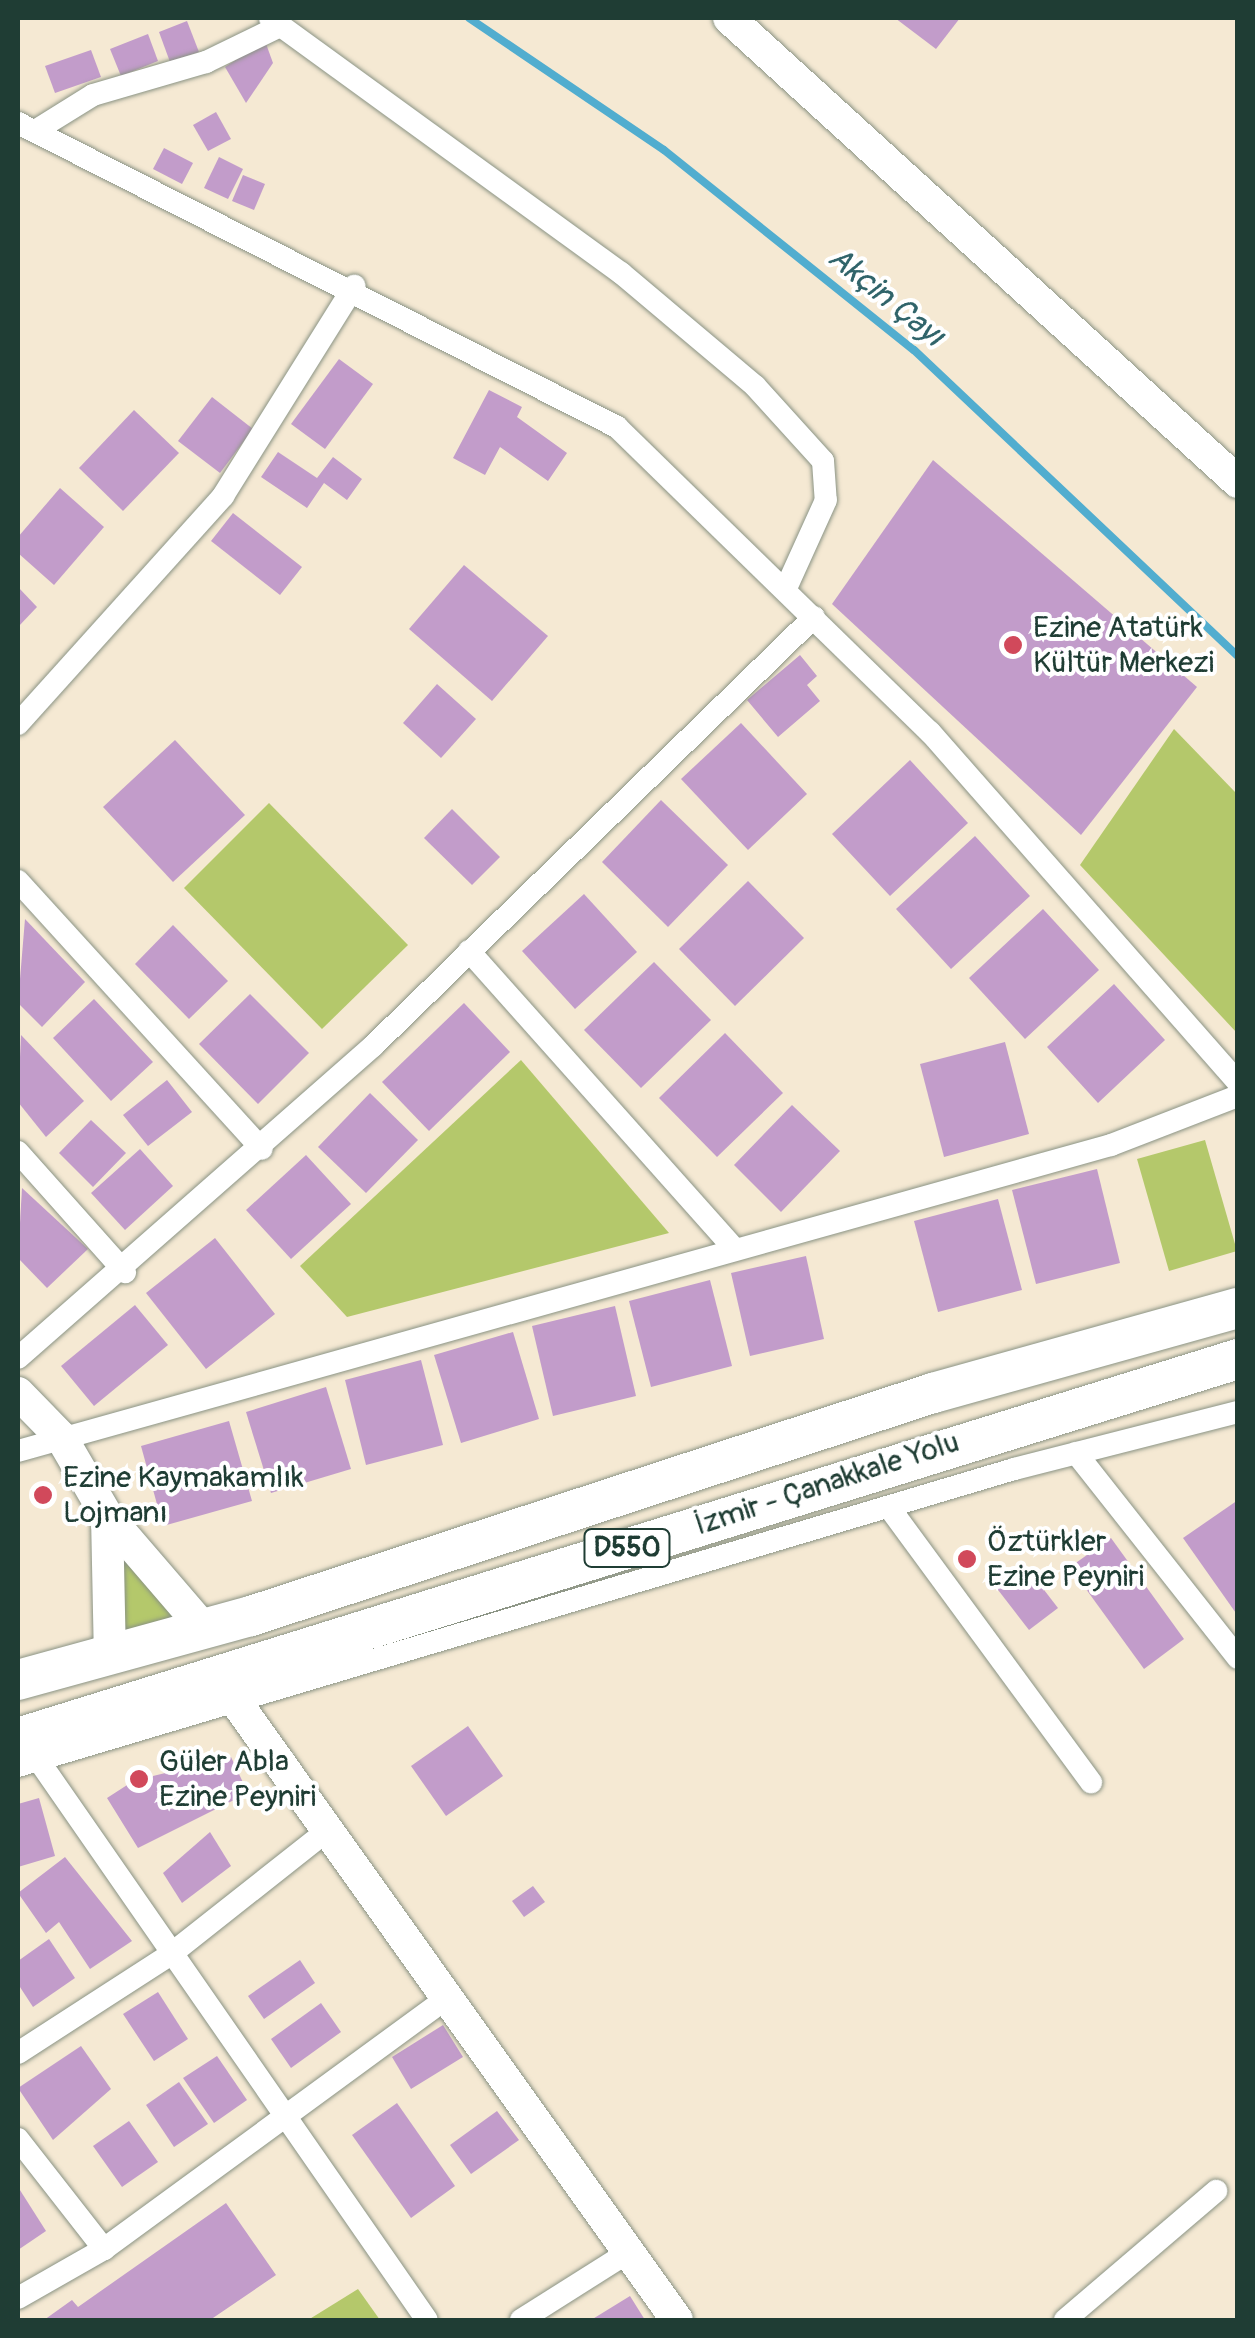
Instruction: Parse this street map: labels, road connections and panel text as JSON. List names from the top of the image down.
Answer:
{
  "streets": {
    "highway": ["İzmir - Çanakkale Yolu", "D550"]
  },
  "water": ["Akçin Çayı"],
  "places": [
    "Ezine Atatürk Kültür Merkezi",
    "Ezine Kaymakamlık Lojmanı",
    "Öztürkler Ezine Peyniri",
    "Güler Abla Ezine Peyniri"
  ]
}
